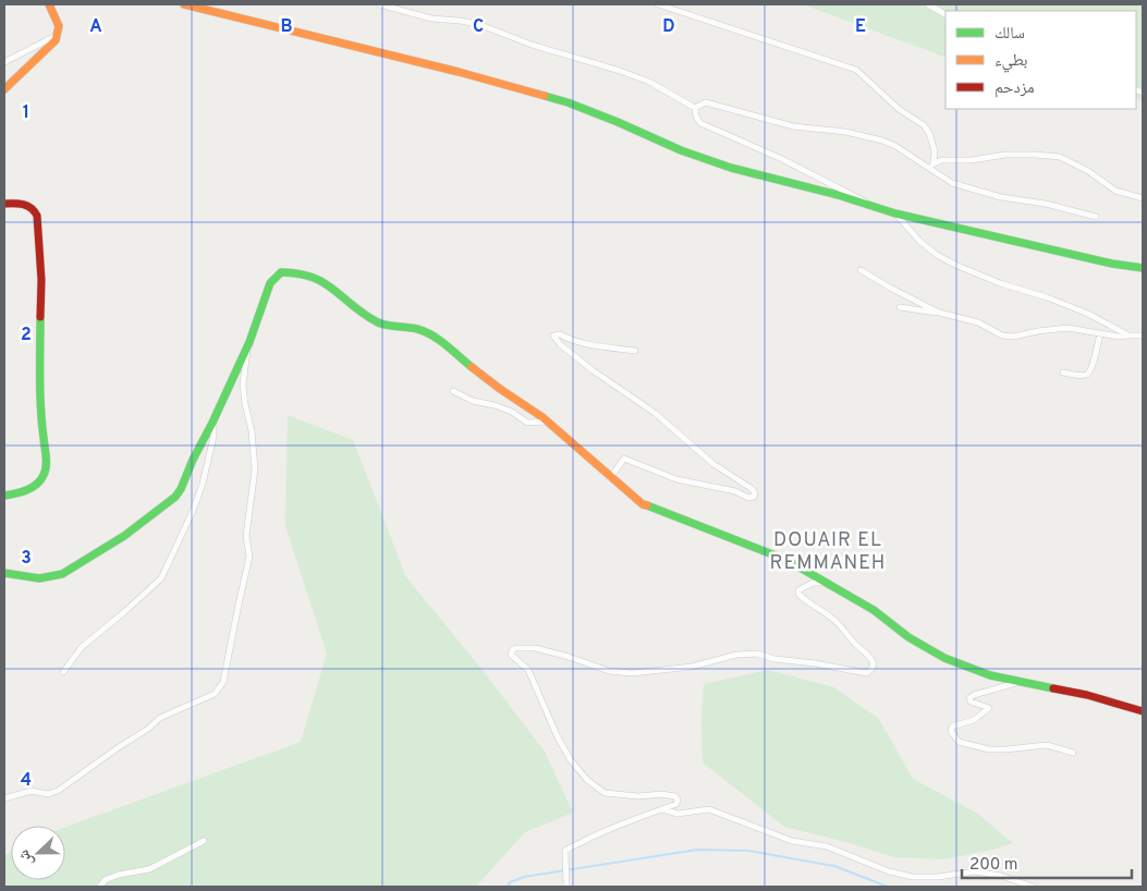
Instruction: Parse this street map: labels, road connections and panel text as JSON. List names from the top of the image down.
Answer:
{
  "districts": ["DOUAIR EL REMMANEH"],
  "legend": ["سالك", "بطيء", "مزدحم"],
  "scale_bar": "200 m",
  "north": "left",
  "grid": {
    "columns": [
      "A",
      "B",
      "C",
      "D",
      "E"
    ],
    "rows": [
      "1",
      "2",
      "3",
      "4"
    ]
  }
}
